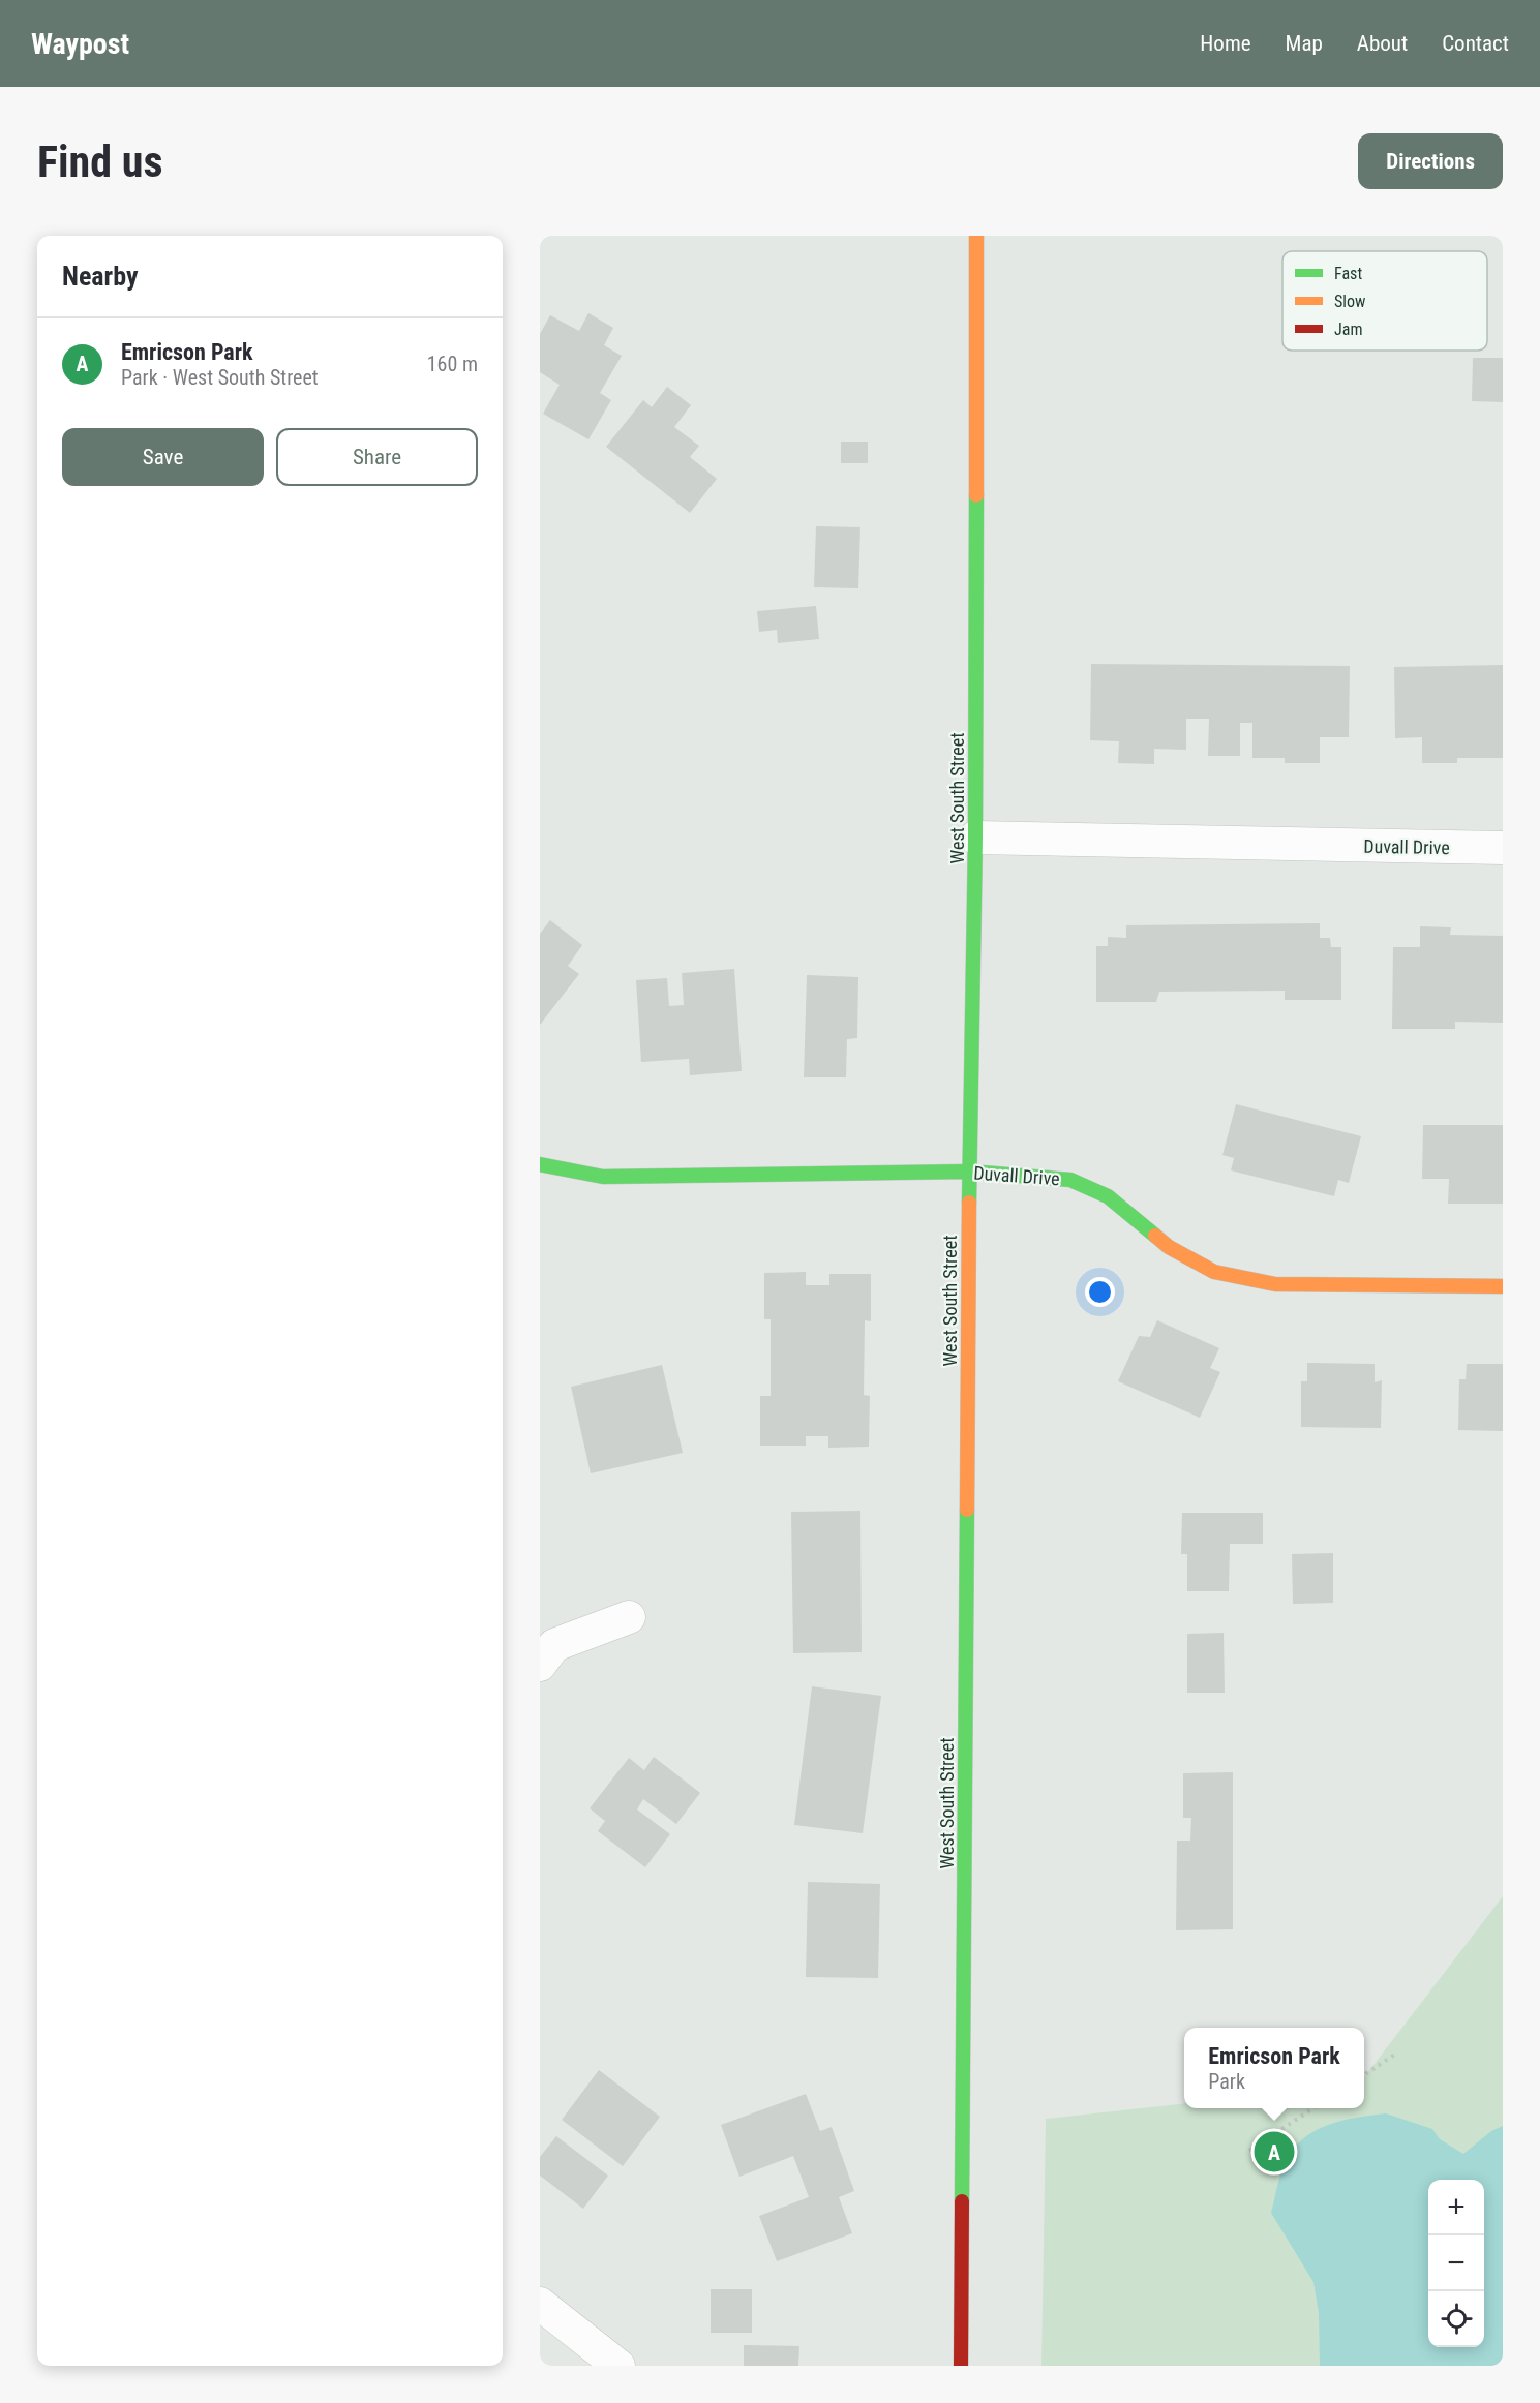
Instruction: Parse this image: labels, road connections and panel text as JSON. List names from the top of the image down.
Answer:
{
  "streets": {
    "street": ["West South Street", "Duvall Drive"]
  },
  "crossings": [
    ["West South Street", "Duvall Drive"]
  ],
  "legend": ["Fast", "Slow", "Jam"],
  "page": {
    "header": "Waypost",
    "nav": [
      "Home",
      "Map",
      "About",
      "Contact"
    ],
    "buttons": [
      "Directions",
      ["Save", "Share"]
    ],
    "title": "Find us",
    "heading": "Nearby",
    "list": [
      {
        "mark": "A",
        "name": "Emricson Park",
        "note": "Park · West South Street",
        "value": "160 m"
      }
    ],
    "popup": ["Emricson Park", "Park"],
    "pins": "A",
    "map_buttons": ["+", "−"]
  }
}
